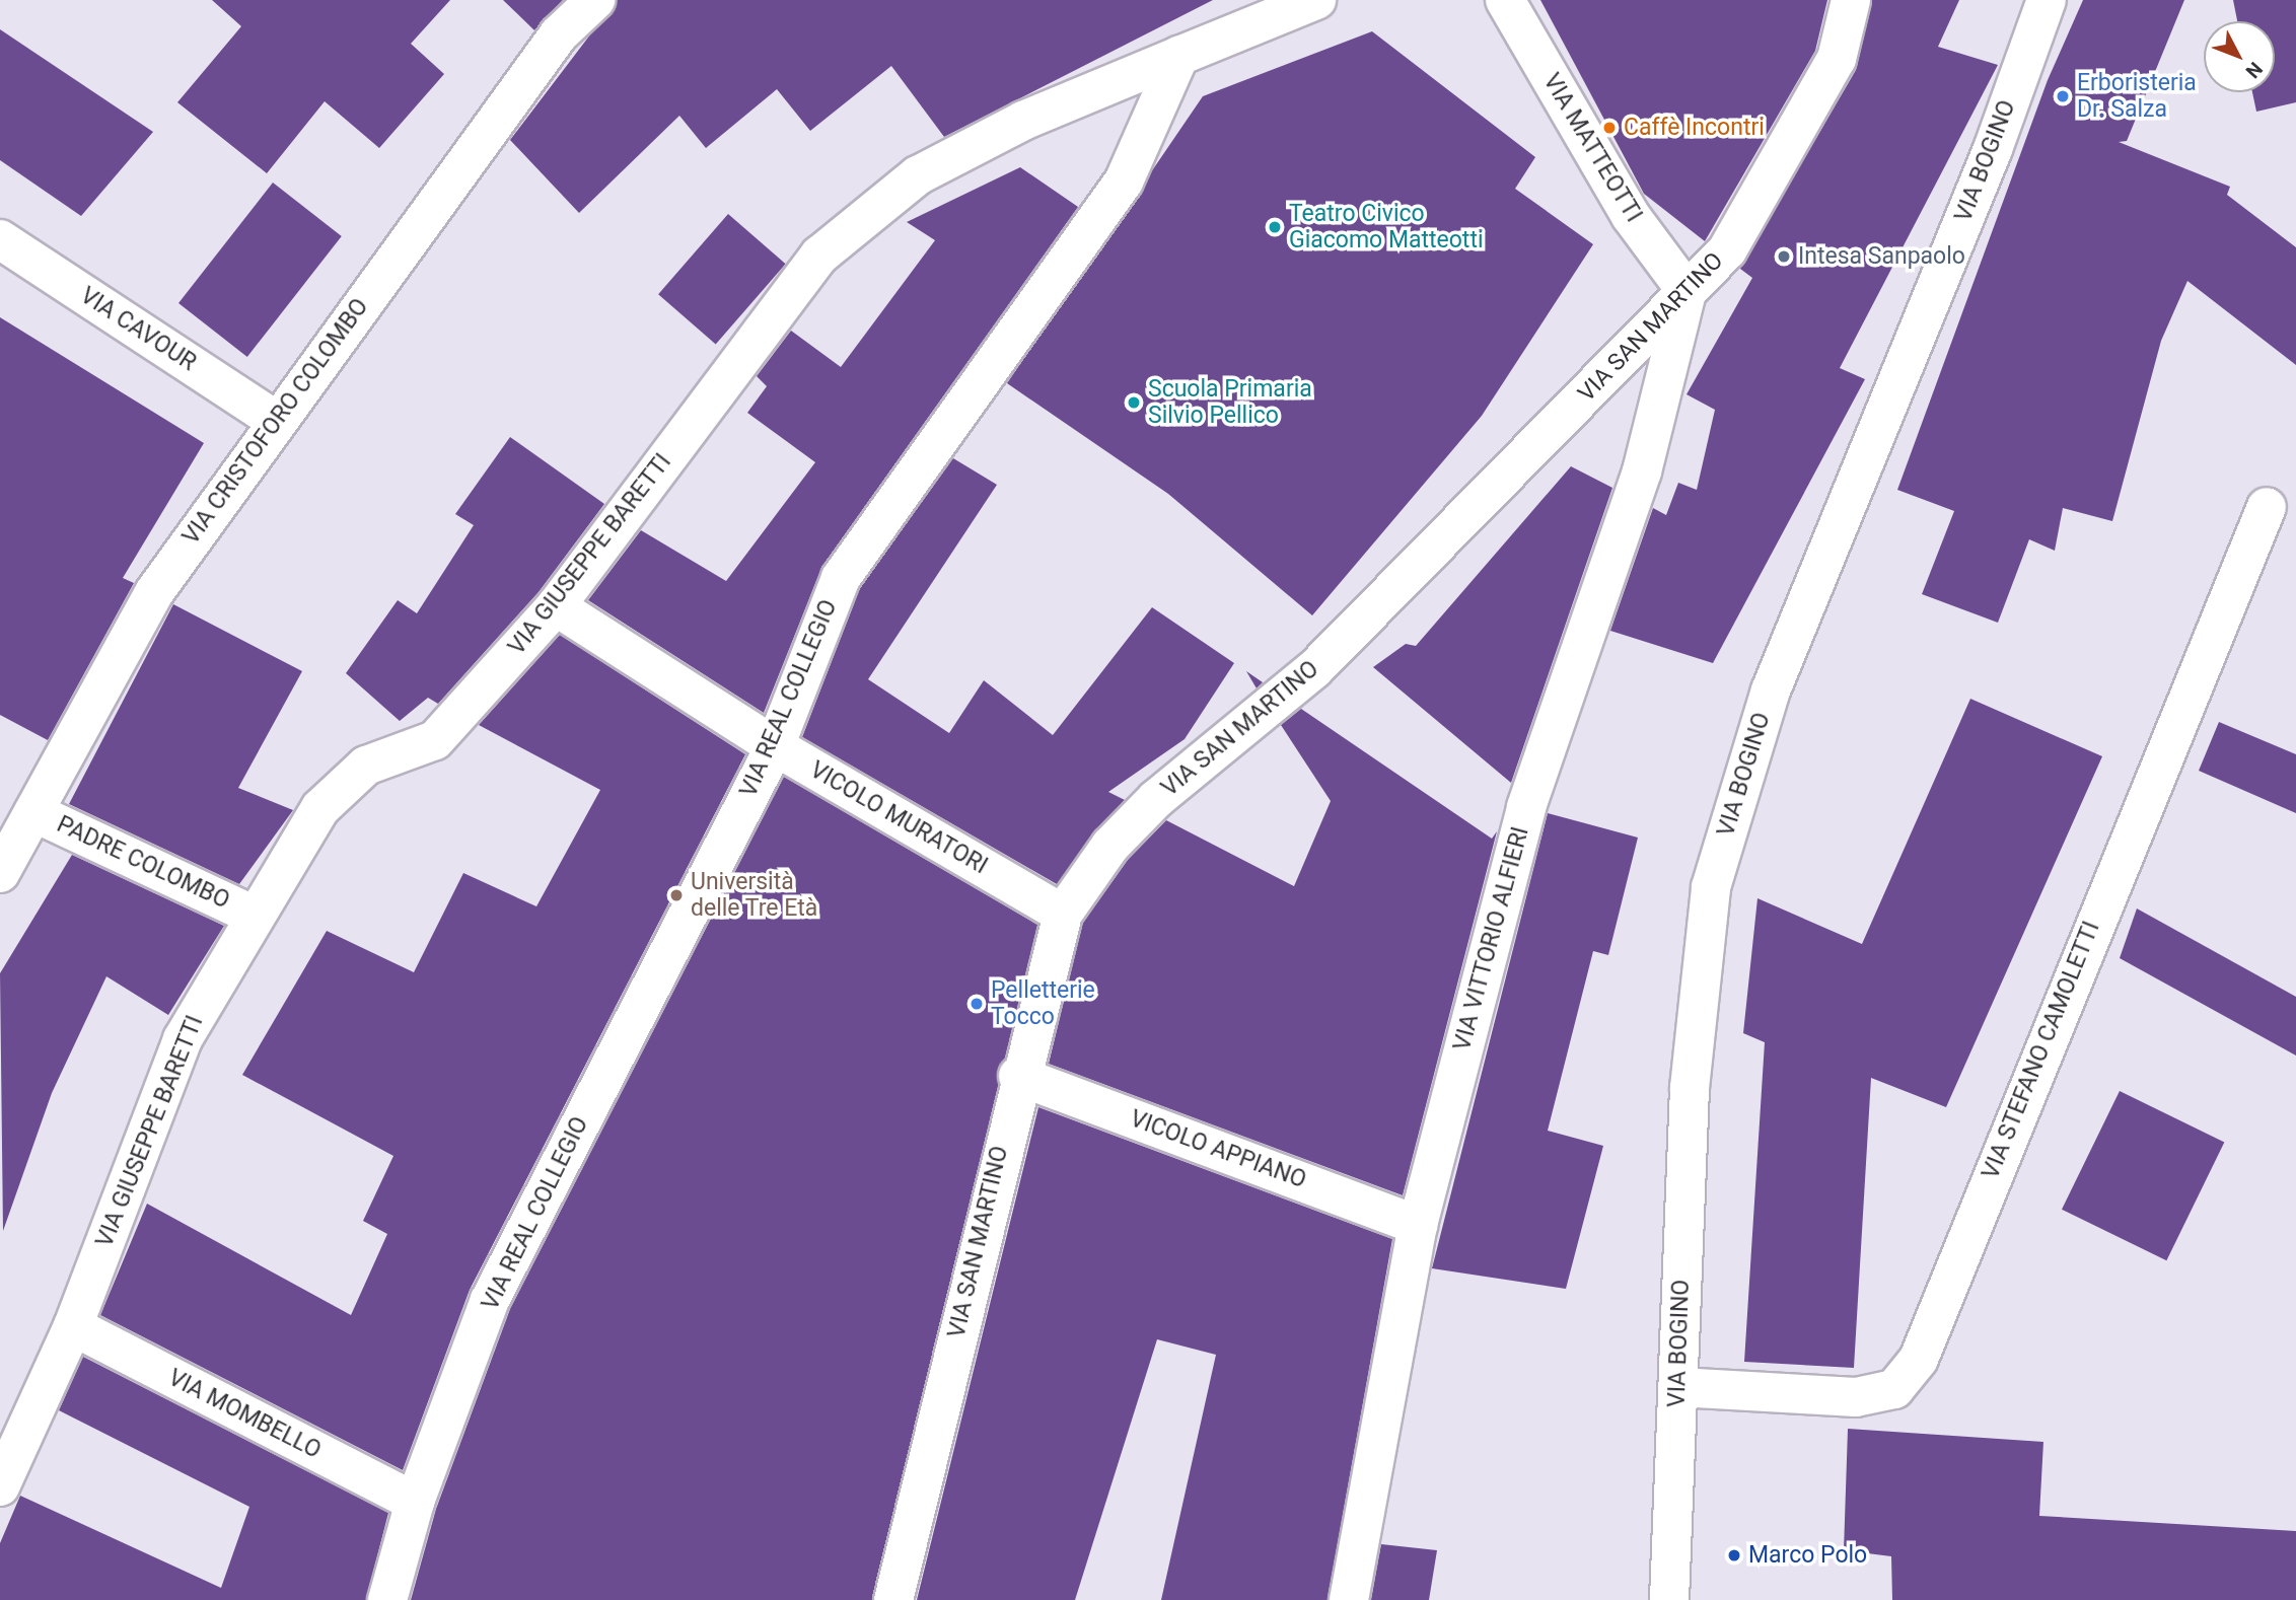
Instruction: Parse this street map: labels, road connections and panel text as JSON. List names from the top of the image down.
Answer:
{
  "streets": {
    "street": [
      "VIA MATTEOTTI",
      "VIA BOGINO",
      "VIA SAN MARTINO",
      "VIA CAVOUR",
      "VIA CRISTOFORO COLOMBO",
      "VIA GIUSEPPE BARETTI",
      "VIA REAL COLLEGIO",
      "VICOLO MURATORI",
      "PADRE COLOMBO",
      "VIA VITTORIO ALFIERI",
      "VIA STEFANO CAMOLETTI",
      "VICOLO APPIANO",
      "VIA MOMBELLO"
    ]
  },
  "crossings": [
    ["VIA MATTEOTTI", "VIA SAN MARTINO"],
    ["VIA MATTEOTTI", "VIA VITTORIO ALFIERI"],
    ["VIA BOGINO", "VIA STEFANO CAMOLETTI"],
    ["VIA SAN MARTINO", "VICOLO MURATORI"],
    ["VIA SAN MARTINO", "VIA VITTORIO ALFIERI"],
    ["VIA SAN MARTINO", "VICOLO APPIANO"],
    ["VIA CAVOUR", "VIA CRISTOFORO COLOMBO"],
    ["VIA CRISTOFORO COLOMBO", "PADRE COLOMBO"],
    ["VIA GIUSEPPE BARETTI", "VIA REAL COLLEGIO"],
    ["VIA GIUSEPPE BARETTI", "VICOLO MURATORI"],
    ["VIA GIUSEPPE BARETTI", "PADRE COLOMBO"],
    ["VIA GIUSEPPE BARETTI", "VIA MOMBELLO"],
    ["VIA REAL COLLEGIO", "VICOLO MURATORI"],
    ["VIA REAL COLLEGIO", "VIA MOMBELLO"],
    ["VIA VITTORIO ALFIERI", "VICOLO APPIANO"]
  ],
  "places": [
    "Erboristeria Dr. Salza",
    "Caffè Incontri",
    "Teatro Civico Giacomo Matteotti",
    "Intesa Sanpaolo",
    "Scuola Primaria Silvio Pellico",
    "Università delle Tre Età",
    "Pelletterie Tocco",
    "Marco Polo"
  ],
  "north": "bottom right"
}
